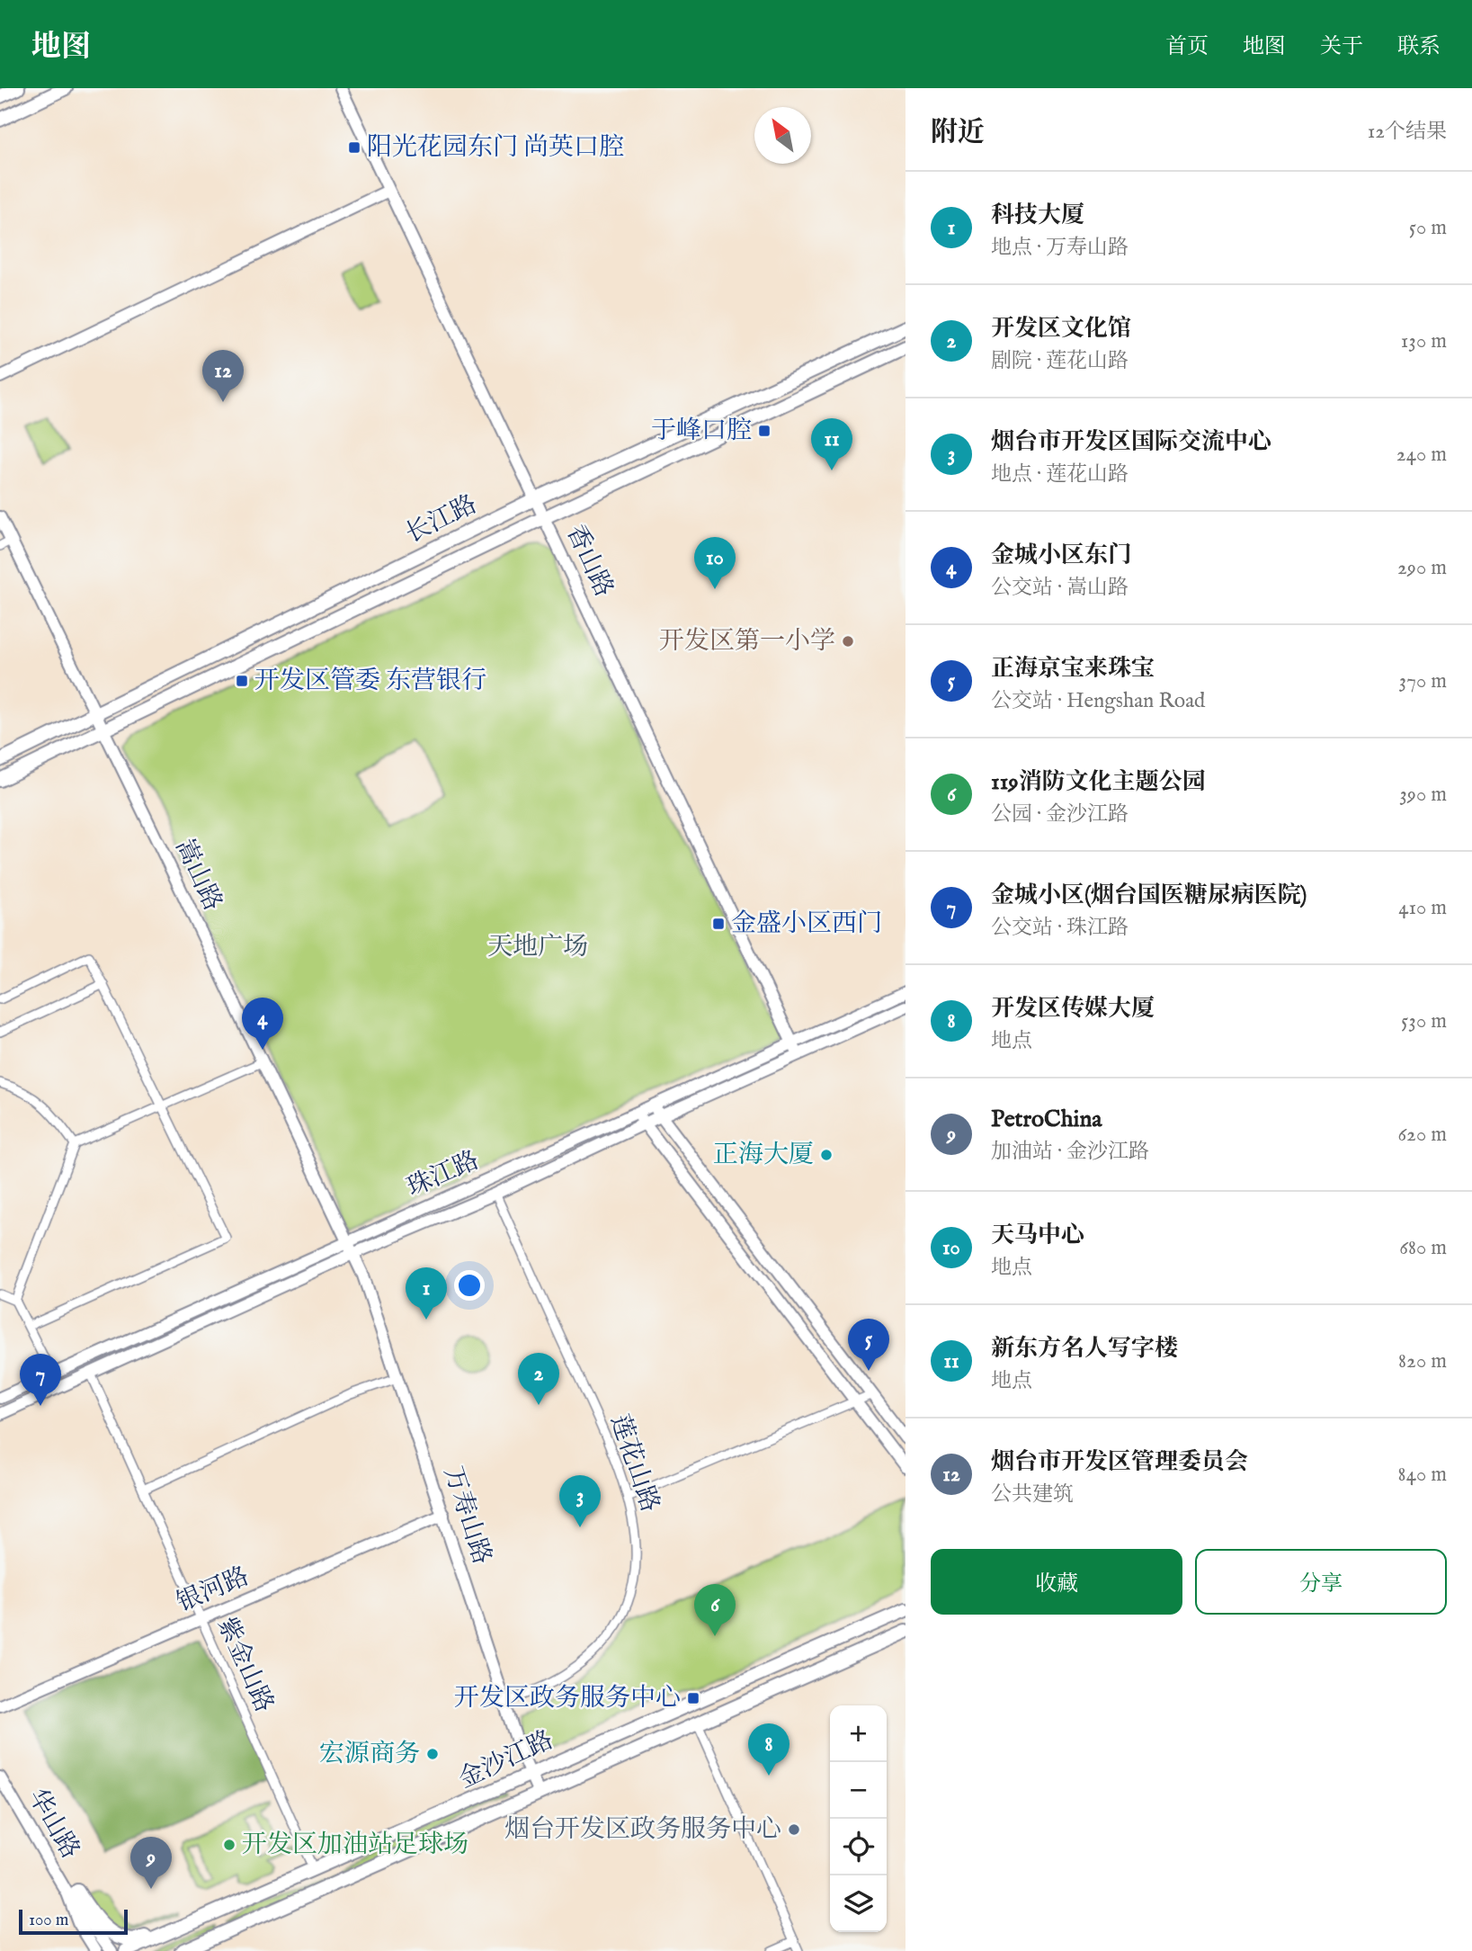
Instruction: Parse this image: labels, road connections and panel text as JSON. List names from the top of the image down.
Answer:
{
  "streets": {
    "main road": ["长江路", "金沙江路"],
    "street": [
      "香山路",
      "嵩山路",
      "珠江路",
      "莲花山路",
      "万寿山路",
      "银河路",
      "紫金山路",
      "华山路"
    ]
  },
  "crossings": [
    ["长江路", "香山路"],
    ["长江路", "嵩山路"],
    ["香山路", "珠江路"],
    ["嵩山路", "珠江路"],
    ["嵩山路", "万寿山路"],
    ["莲花山路", "万寿山路"],
    ["万寿山路", "银河路"],
    ["万寿山路", "金沙江路"],
    ["银河路", "紫金山路"],
    ["紫金山路", "金沙江路"]
  ],
  "parks": ["天地广场"],
  "places": {
    "transit": [
      "阳光花园东门 尚英口腔",
      "于峰口腔",
      "开发区管委 东营银行",
      "金盛小区西门",
      "开发区政务服务中心"
    ],
    "other": [
      "开发区第一小学",
      "正海大厦",
      "宏源商务",
      "烟台开发区政务服务中心",
      "开发区加油站足球场"
    ]
  },
  "scale_bar": "100 m",
  "north": "top left",
  "page": {
    "header": "地图",
    "nav": [
      "首页",
      "地图",
      "关于",
      "联系"
    ],
    "heading": ["附近", "12个结果"],
    "list": [
      {
        "mark": "1",
        "name": "科技大厦",
        "note": "地点 · 万寿山路",
        "value": "50 m"
      },
      {
        "mark": "2",
        "name": "开发区文化馆",
        "note": "剧院 · 莲花山路",
        "value": "130 m"
      },
      {
        "mark": "3",
        "name": "烟台市开发区国际交流中心",
        "note": "地点 · 莲花山路",
        "value": "240 m"
      },
      {
        "mark": "4",
        "name": "金城小区东门",
        "note": "公交站 · 嵩山路",
        "value": "290 m"
      },
      {
        "mark": "5",
        "name": "正海京宝来珠宝",
        "note": "公交站 · Hengshan Road",
        "value": "370 m"
      },
      {
        "mark": "6",
        "name": "119消防文化主题公园",
        "note": "公园 · 金沙江路",
        "value": "390 m"
      },
      {
        "mark": "7",
        "name": "金城小区(烟台国医糖尿病医院)",
        "note": "公交站 · 珠江路",
        "value": "410 m"
      },
      {
        "mark": "8",
        "name": "开发区传媒大厦",
        "note": "地点",
        "value": "530 m"
      },
      {
        "mark": "9",
        "name": "PetroChina",
        "note": "加油站 · 金沙江路",
        "value": "620 m"
      },
      {
        "mark": "10",
        "name": "天马中心",
        "note": "地点",
        "value": "680 m"
      },
      {
        "mark": "11",
        "name": "新东方名人写字楼",
        "note": "地点",
        "value": "820 m"
      },
      {
        "mark": "12",
        "name": "烟台市开发区管理委员会",
        "note": "公共建筑",
        "value": "840 m"
      }
    ],
    "pins": [
      "12",
      "11",
      "10",
      "4",
      "1",
      "5",
      "2",
      "7",
      "3",
      "6",
      "8",
      "9"
    ],
    "buttons": ["收藏", "分享"],
    "map_buttons": ["+", "−"],
    "scale": "100 m"
  }
}
